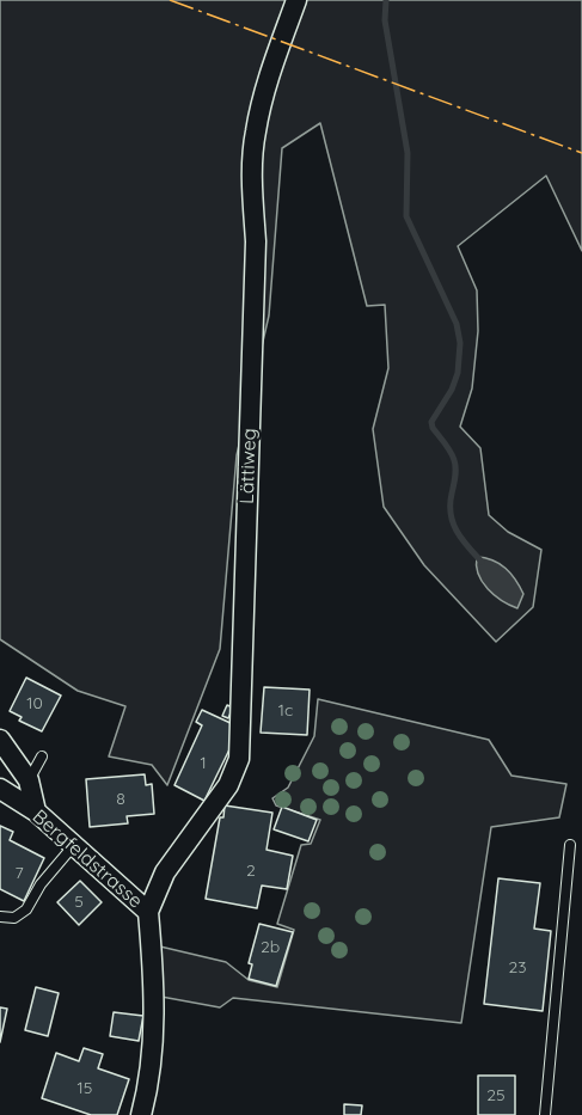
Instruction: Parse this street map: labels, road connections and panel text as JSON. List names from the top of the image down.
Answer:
{
  "streets": {
    "street": ["Lättiweg", "Bergfeldstrasse"]
  },
  "crossings": [
    ["Lättiweg", "Bergfeldstrasse"]
  ],
  "house_numbers": [
    "10",
    "1c",
    "1",
    "8",
    "2",
    "7",
    "5",
    "2b",
    "23",
    "15",
    "25"
  ]
}
